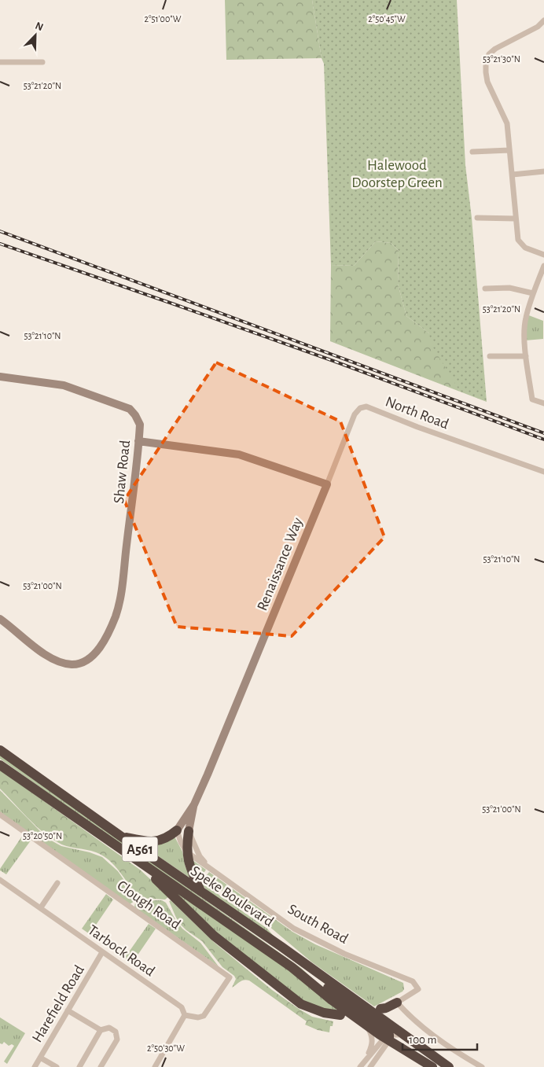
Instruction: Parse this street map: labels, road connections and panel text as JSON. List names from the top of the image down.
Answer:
{
  "streets": {
    "highway": ["A561", "Speke Boulevard"],
    "street": [
      "North Road",
      "Shaw Road",
      "Renaissance Way",
      "Clough Road",
      "South Road",
      "Tarbock Road",
      "Harefield Road"
    ]
  },
  "crossings": [
    ["North Road", "Renaissance Way"],
    ["A561", "Speke Boulevard"],
    ["Clough Road", "Tarbock Road"],
    ["Tarbock Road", "Harefield Road"]
  ],
  "parks": ["Halewood Doorstep Green"],
  "scale_bar": "100 m",
  "north": "top right",
  "coordinates": [
    "2°51'00\"W",
    "2°50'45\"W",
    "53°21'30\"N",
    "53°21'20\"N",
    "53°21'10\"N",
    "53°21'00\"N",
    "53°20'50\"N",
    "2°50'30\"W"
  ]
}
